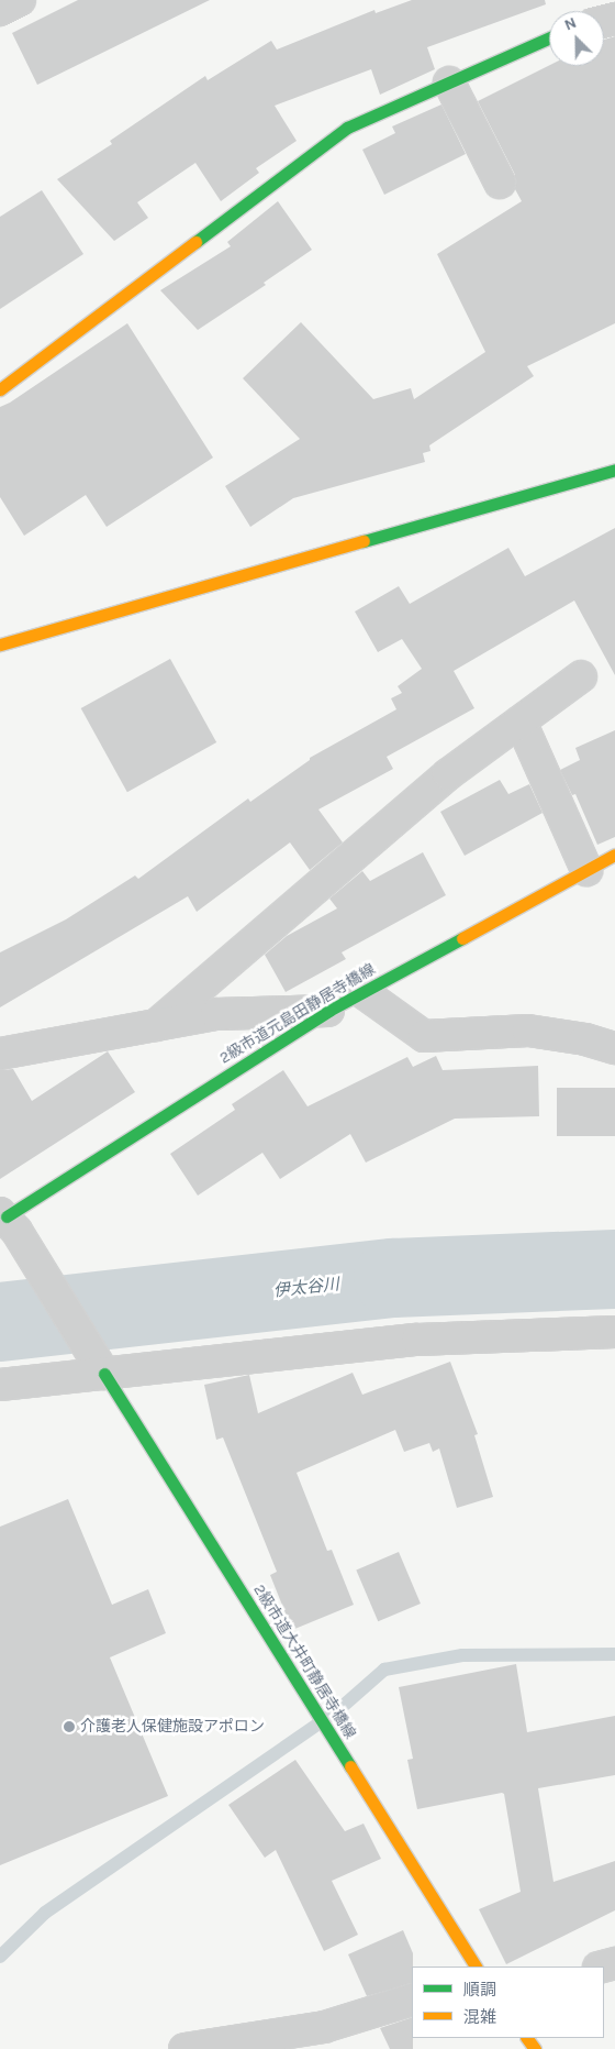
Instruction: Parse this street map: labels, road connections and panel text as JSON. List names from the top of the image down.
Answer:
{
  "streets": {
    "street": ["2級市道元島田静居寺橋線", "2級市道大井町静居寺橋線"]
  },
  "water": ["伊太谷川"],
  "places": ["介護老人保健施設アポロン"],
  "legend": ["順調", "混雑"],
  "north": "top left"
}
